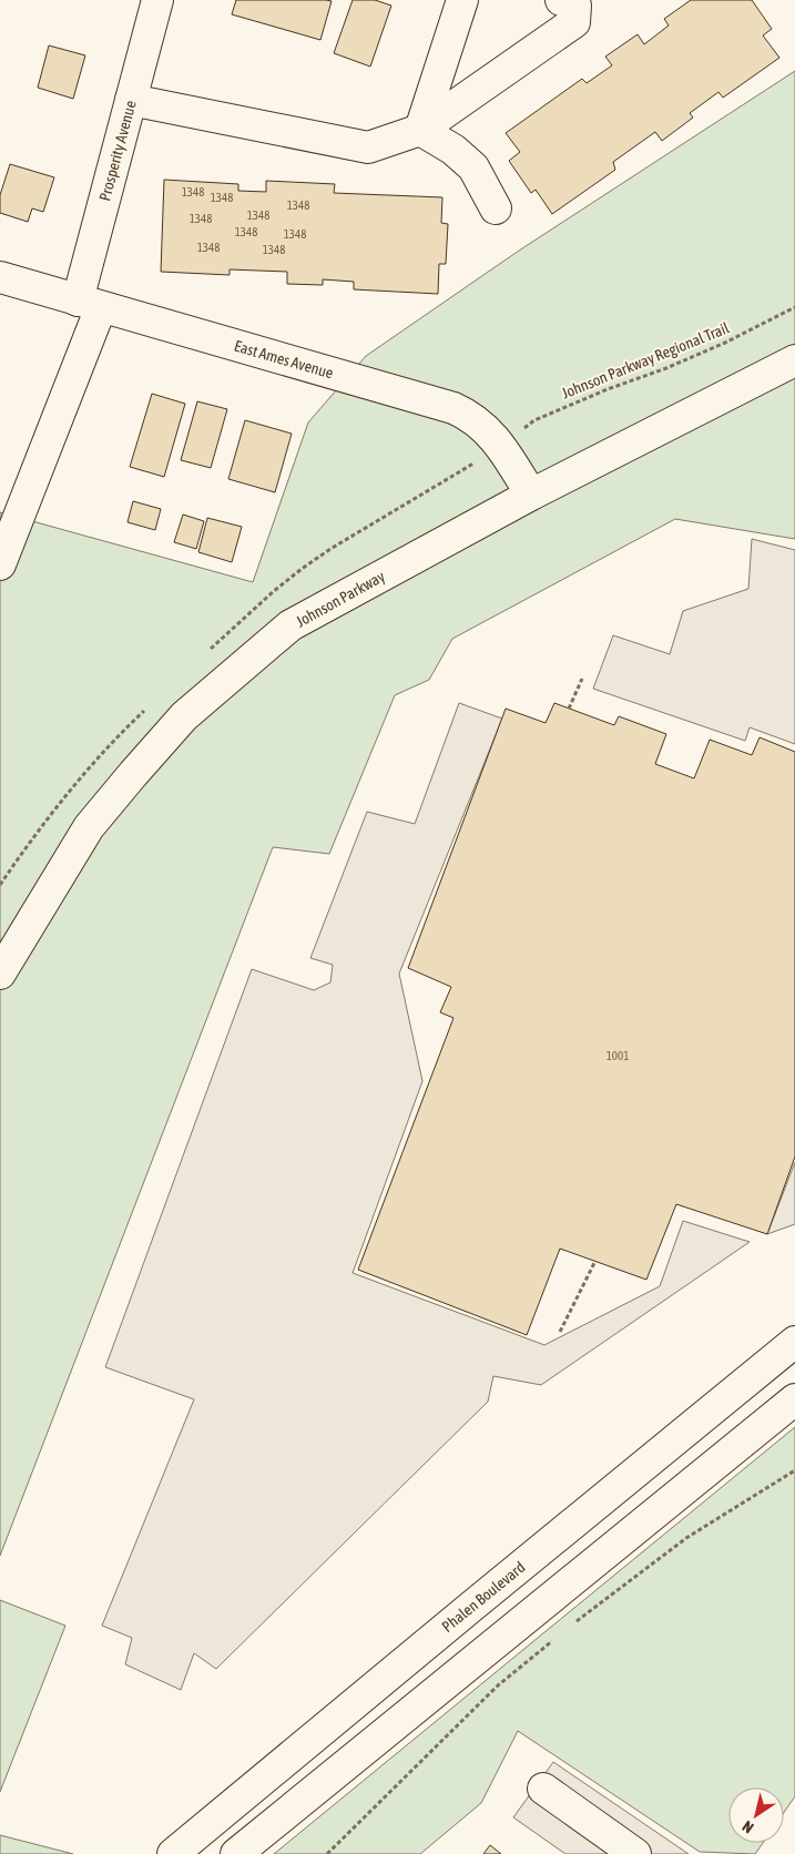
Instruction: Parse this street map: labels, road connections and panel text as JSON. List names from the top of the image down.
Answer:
{
  "streets": {
    "street": [
      "Prosperity Avenue",
      "East Ames Avenue",
      "Johnson Parkway",
      "Phalen Boulevard"
    ],
    "path": ["Johnson Parkway Regional Trail"]
  },
  "crossings": [
    ["Prosperity Avenue", "East Ames Avenue"],
    ["East Ames Avenue", "Johnson Parkway"]
  ],
  "house_numbers": [
    "1348",
    "1348",
    "1348",
    "1348",
    "1348",
    "1348",
    "1348",
    "1348",
    "1348",
    "1001"
  ],
  "north": "bottom left"
}
